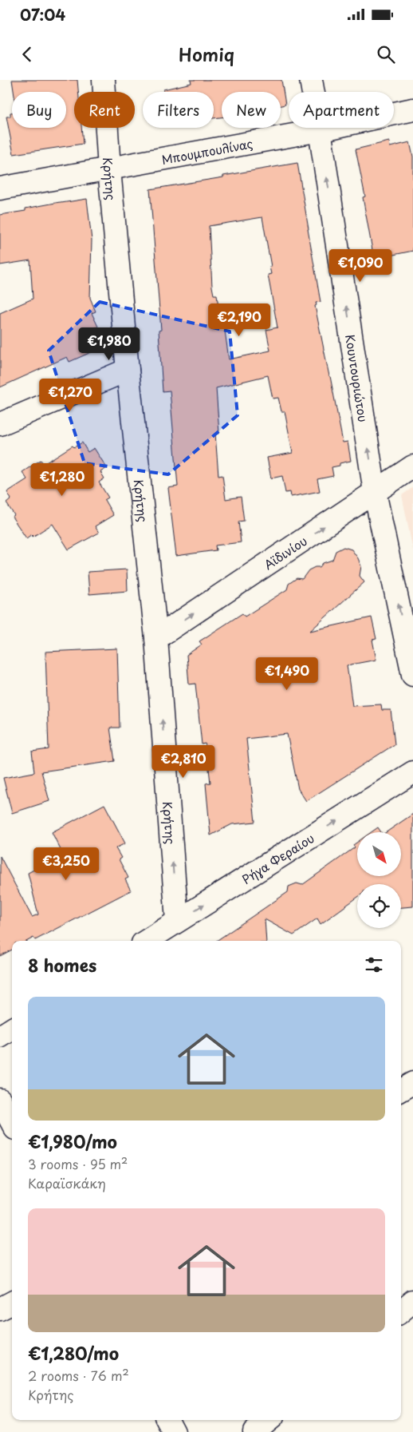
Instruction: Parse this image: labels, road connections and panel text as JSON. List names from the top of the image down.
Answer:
{
  "streets": {
    "street": [
      "Μπουμπουλίνας",
      "Κρήτης",
      "Κουντουριώτου",
      "Αϊδινίου",
      "Ρήγα Φεραίου"
    ]
  },
  "crossings": [
    ["Μπουμπουλίνας", "Κρήτης"],
    ["Μπουμπουλίνας", "Κουντουριώτου"],
    ["Κρήτης", "Αϊδινίου"],
    ["Κρήτης", "Ρήγα Φεραίου"],
    ["Κουντουριώτου", "Αϊδινίου"]
  ],
  "one_way": ["Κουντουριώτου", "Αϊδινίου", "Ρήγα Φεραίου"],
  "north": "bottom right",
  "page": {
    "status": "07:04",
    "header": "Homiq",
    "chip": [
      "Buy",
      "Rent",
      "Filters",
      "New",
      "Apartment"
    ],
    "price": [
      "€1,090",
      "€2,190",
      "€1,980",
      "€1,270",
      "€1,280",
      "€1,490",
      "€2,810",
      "€3,250"
    ],
    "heading": "8 homes",
    "list": [
      {
        "name": "€1,980/mo",
        "note": "3 rooms · 95 m² · Καραϊσκάκη"
      },
      {
        "name": "€1,280/mo",
        "note": "2 rooms · 76 m² · Κρήτης"
      }
    ]
  }
}
